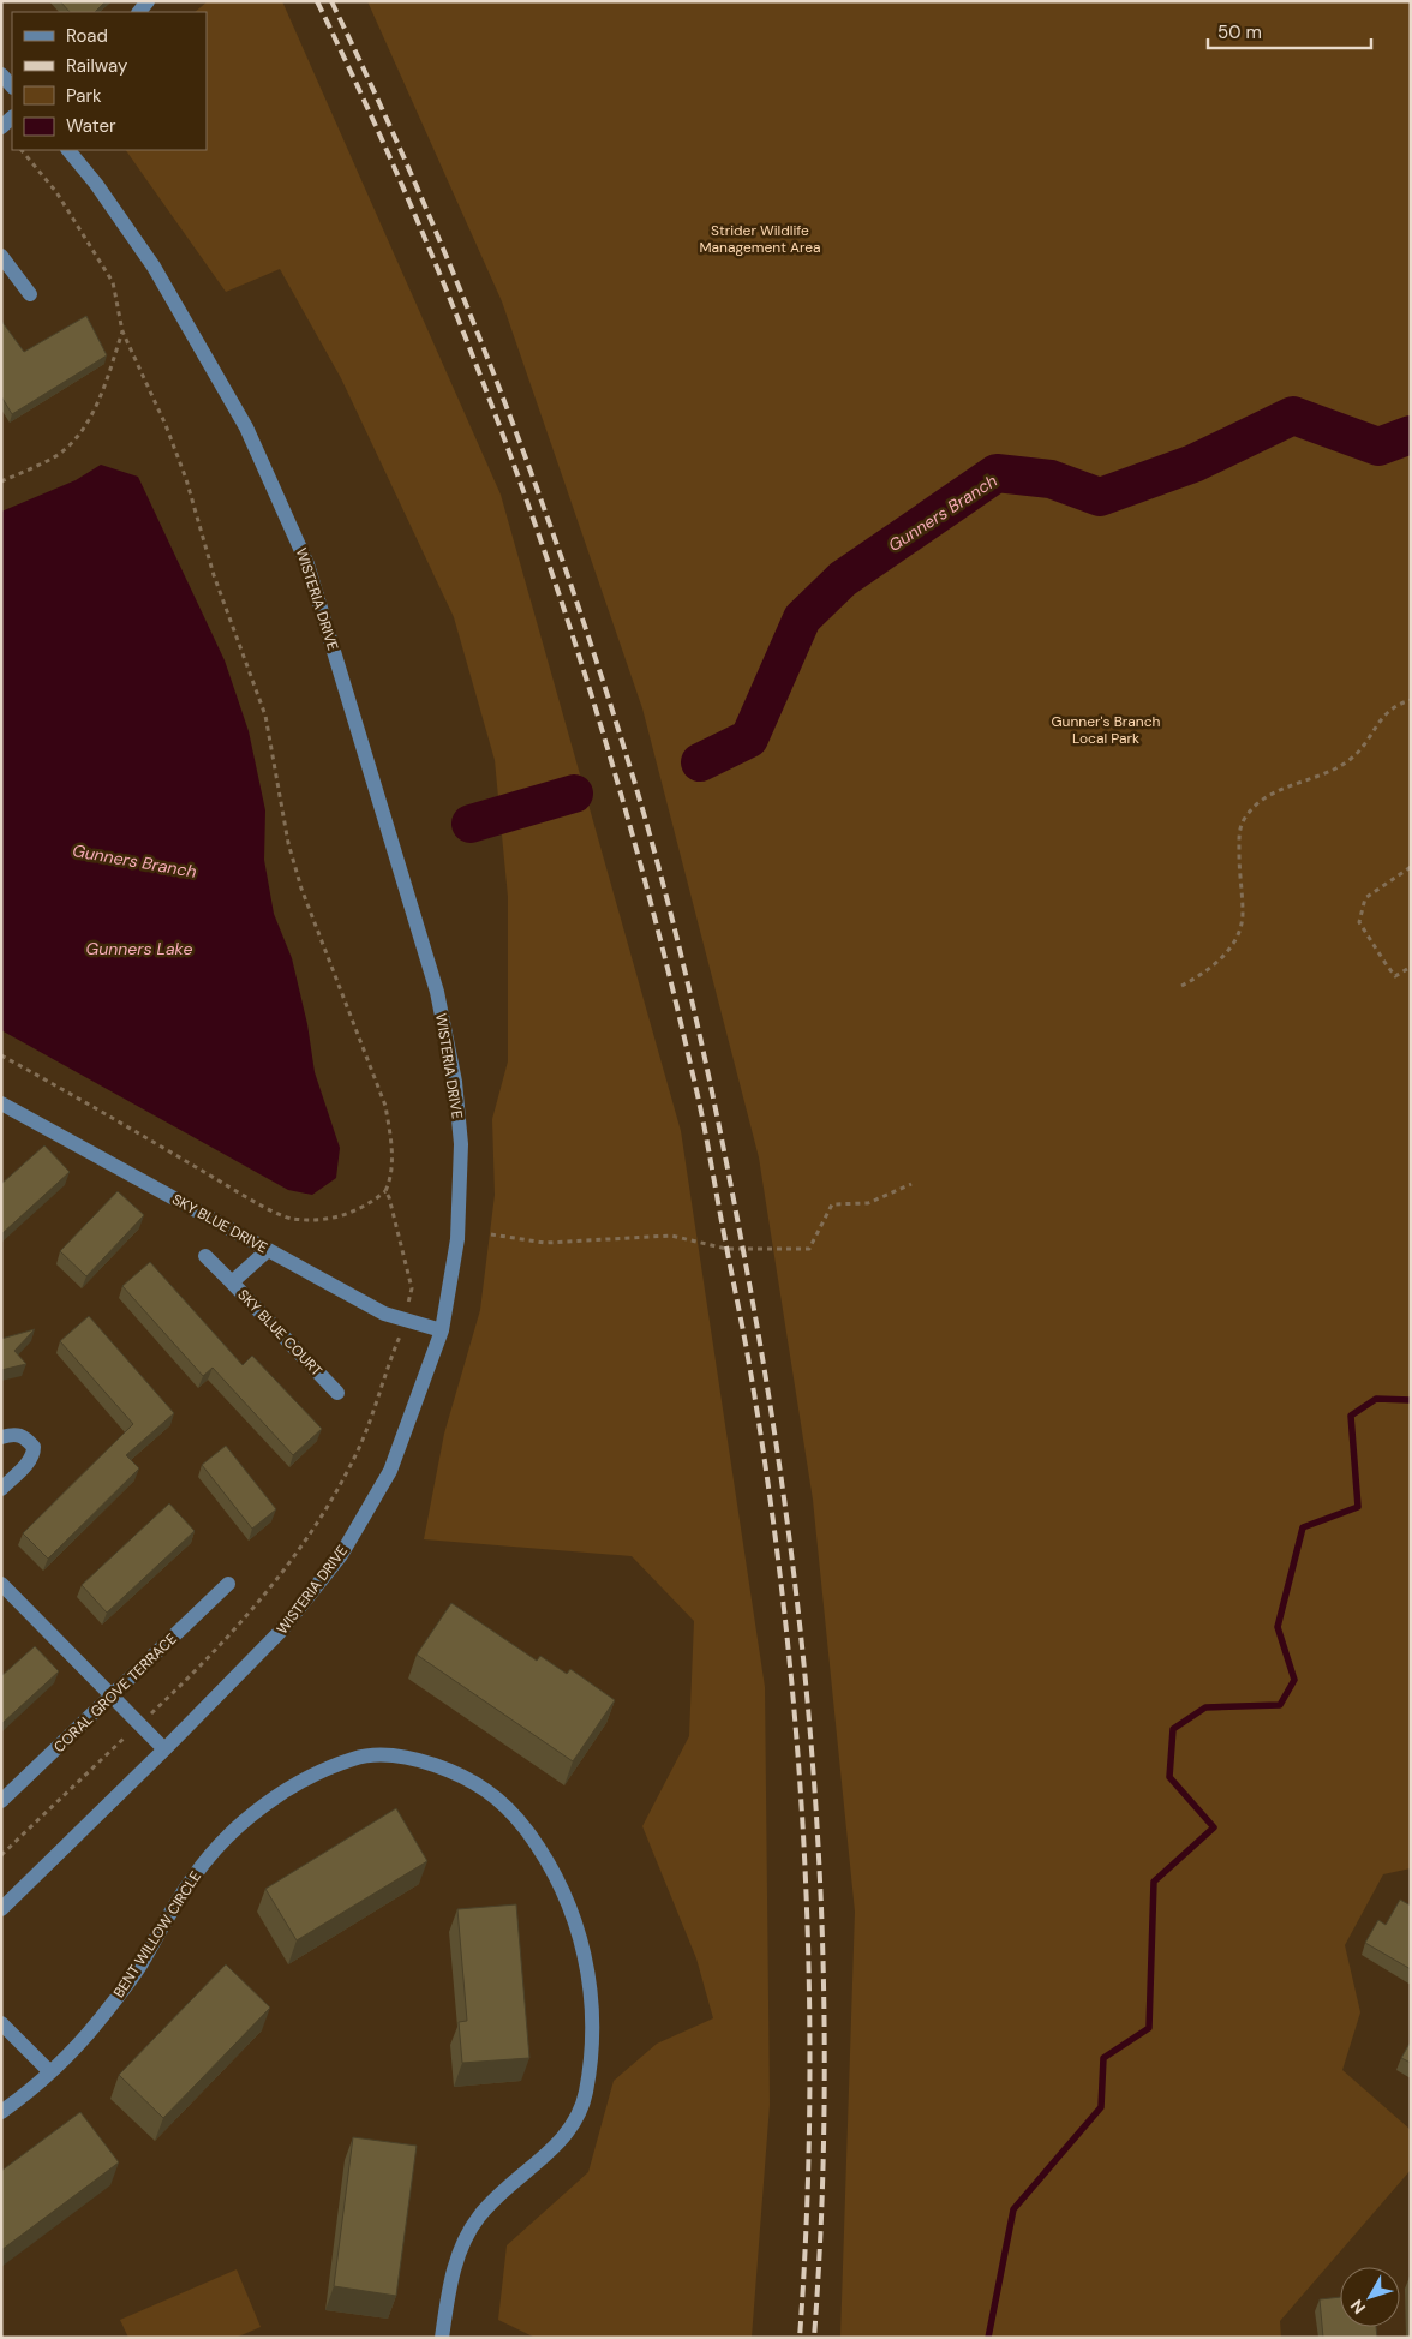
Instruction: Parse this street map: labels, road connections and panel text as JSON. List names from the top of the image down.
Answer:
{
  "streets": {
    "street": [
      "WISTERIA DRIVE",
      "SKY BLUE DRIVE",
      "SKY BLUE COURT",
      "CORAL GROVE TERRACE",
      "BENT WILLOW CIRCLE"
    ]
  },
  "crossings": [
    ["WISTERIA DRIVE", "SKY BLUE DRIVE"],
    ["SKY BLUE DRIVE", "SKY BLUE COURT"]
  ],
  "water": ["Gunners Branch", "Gunners Lake"],
  "parks": ["Strider Wildlife Management Area", "Gunner's Branch Local Park"],
  "legend": [
    "Road",
    "Railway",
    "Park",
    "Water"
  ],
  "scale_bar": "50 m",
  "north": "bottom left"
}
